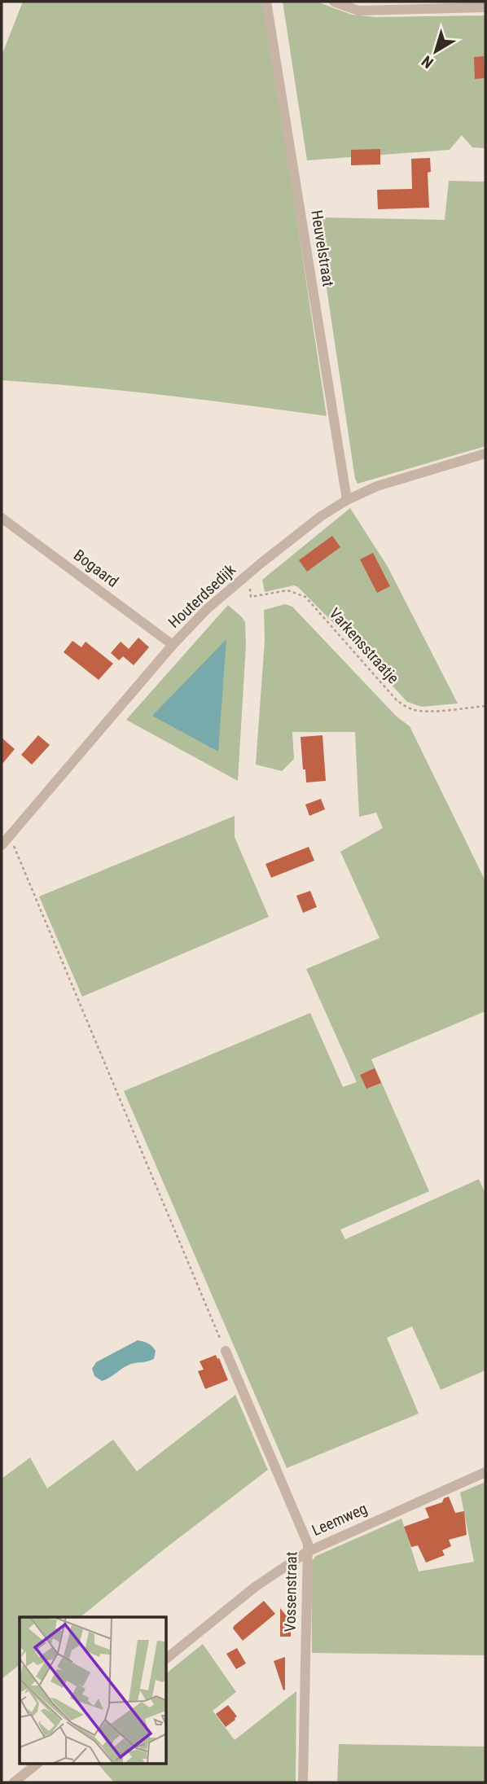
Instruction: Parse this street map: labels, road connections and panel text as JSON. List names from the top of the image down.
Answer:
{
  "streets": {
    "street": [
      "Heuvelstraat",
      "Bogaard",
      "Houterdsedijk",
      "Leemweg",
      "Vossenstraat"
    ],
    "path": ["Varkensstraatje"]
  },
  "crossings": [
    ["Heuvelstraat", "Houterdsedijk"],
    ["Bogaard", "Houterdsedijk"],
    ["Houterdsedijk", "Varkensstraatje"],
    ["Leemweg", "Vossenstraat"]
  ],
  "north": "bottom left"
}
